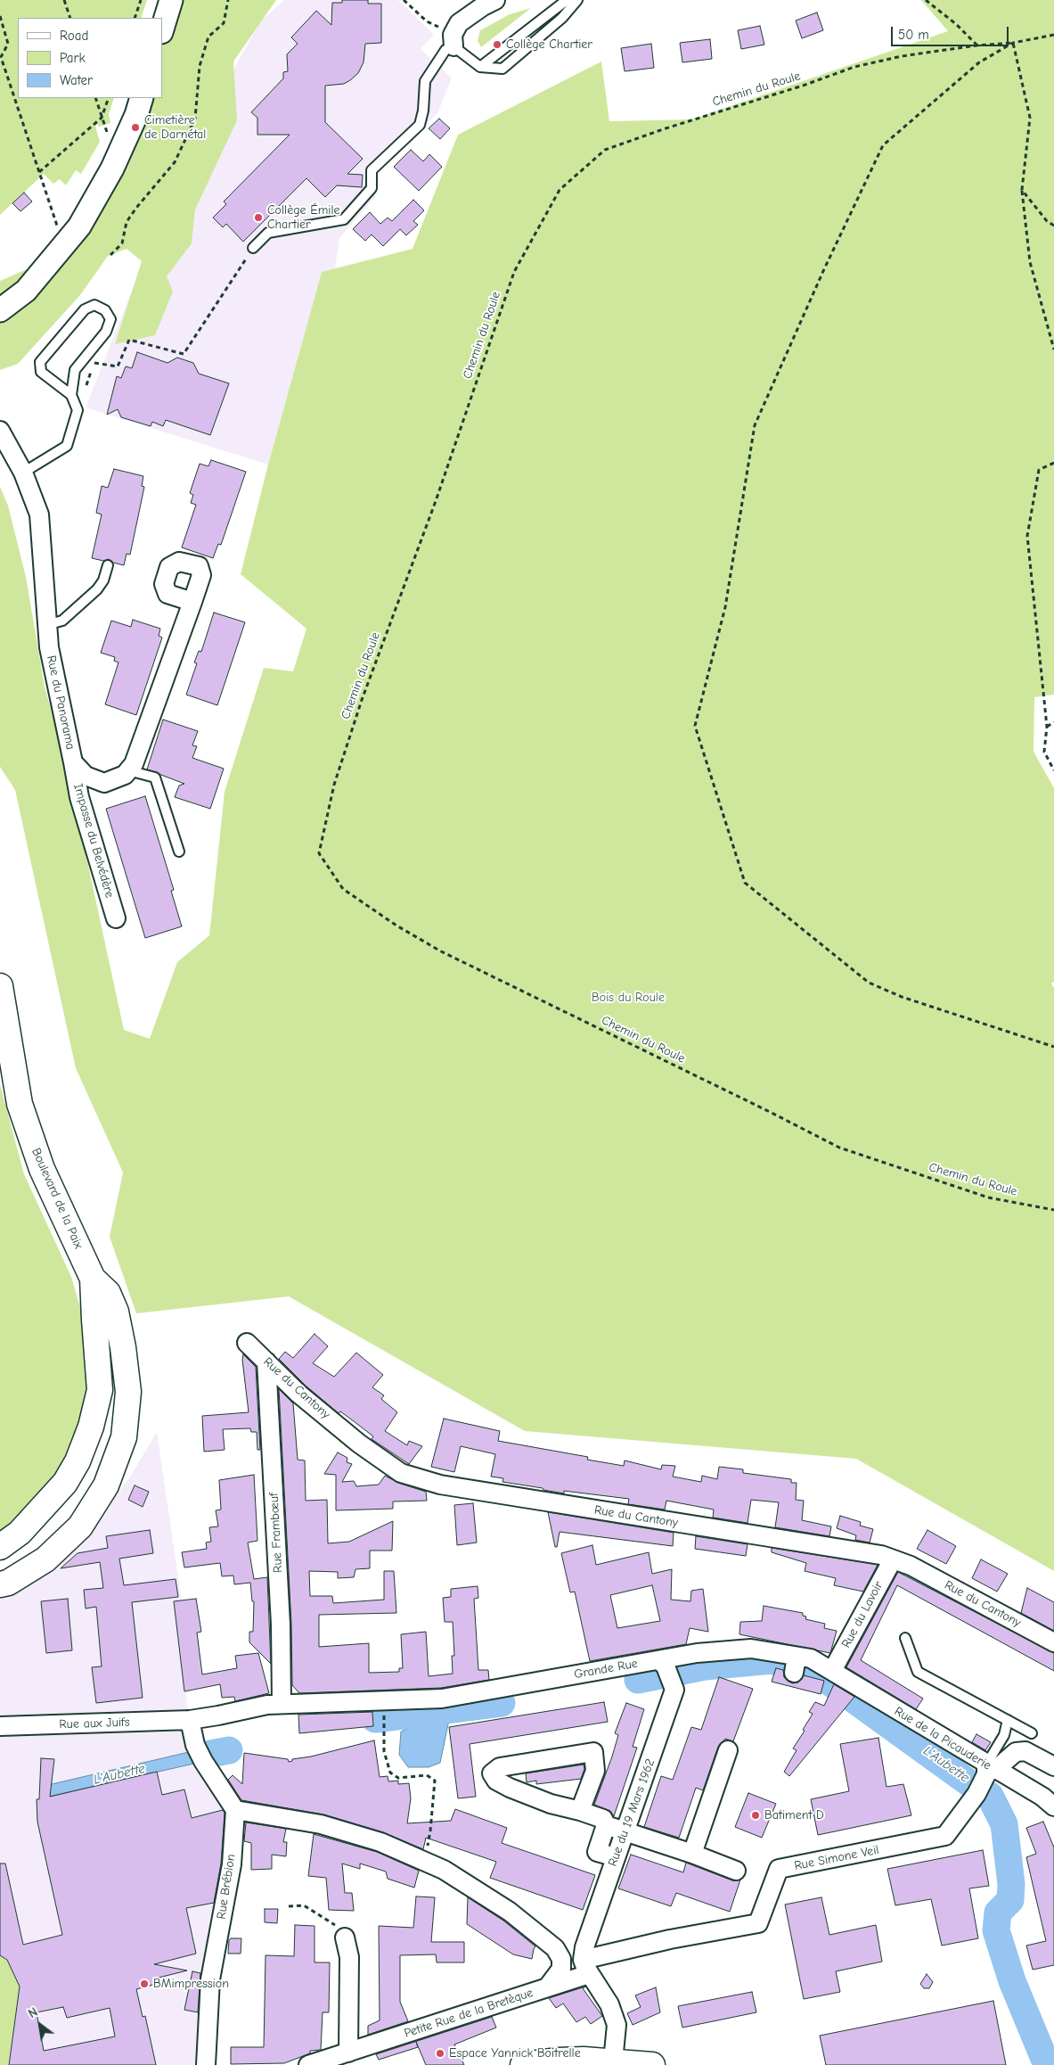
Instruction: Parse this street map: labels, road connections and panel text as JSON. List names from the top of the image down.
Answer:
{
  "streets": {
    "main road": ["Boulevard de la Paix"],
    "street": [
      "Rue du Panorama",
      "Impasse du Belvédère",
      "Rue du Cantony",
      "Rue Frambœuf",
      "Rue du Lavoir",
      "Grande Rue",
      "Rue aux Juifs",
      "Rue de la Picauderie",
      "Rue du 19 Mars 1962",
      "Rue Simone Veil",
      "Rue Brébion",
      "Petite Rue de la Bretèque"
    ],
    "path": ["Chemin du Roule"]
  },
  "crossings": [
    ["Rue du Panorama", "Impasse du Belvédère"],
    ["Rue du Cantony", "Rue Frambœuf"],
    ["Rue du Cantony", "Rue du Lavoir"],
    ["Rue Frambœuf", "Grande Rue"],
    ["Rue Frambœuf", "Rue aux Juifs"],
    ["Rue du Lavoir", "Grande Rue"],
    ["Rue du Lavoir", "Rue de la Picauderie"],
    ["Grande Rue", "Rue aux Juifs"],
    ["Grande Rue", "Rue de la Picauderie"],
    ["Grande Rue", "Rue du 19 Mars 1962"],
    ["Rue de la Picauderie", "Rue Simone Veil"],
    ["Rue du 19 Mars 1962", "Rue Simone Veil"],
    ["Rue du 19 Mars 1962", "Petite Rue de la Bretèque"],
    ["Rue Simone Veil", "Petite Rue de la Bretèque"]
  ],
  "water": ["L'Aubette"],
  "parks": ["Bois du Roule"],
  "places": [
    "Collège Chartier",
    "Cimetière de Darnétal",
    "Collège Émile Chartier",
    "Batiment D",
    "BMimpression",
    "Espace Yannick Boitrelle"
  ],
  "legend": ["Road", "Park", "Water"],
  "scale_bar": "50 m",
  "north": "top left"
}
